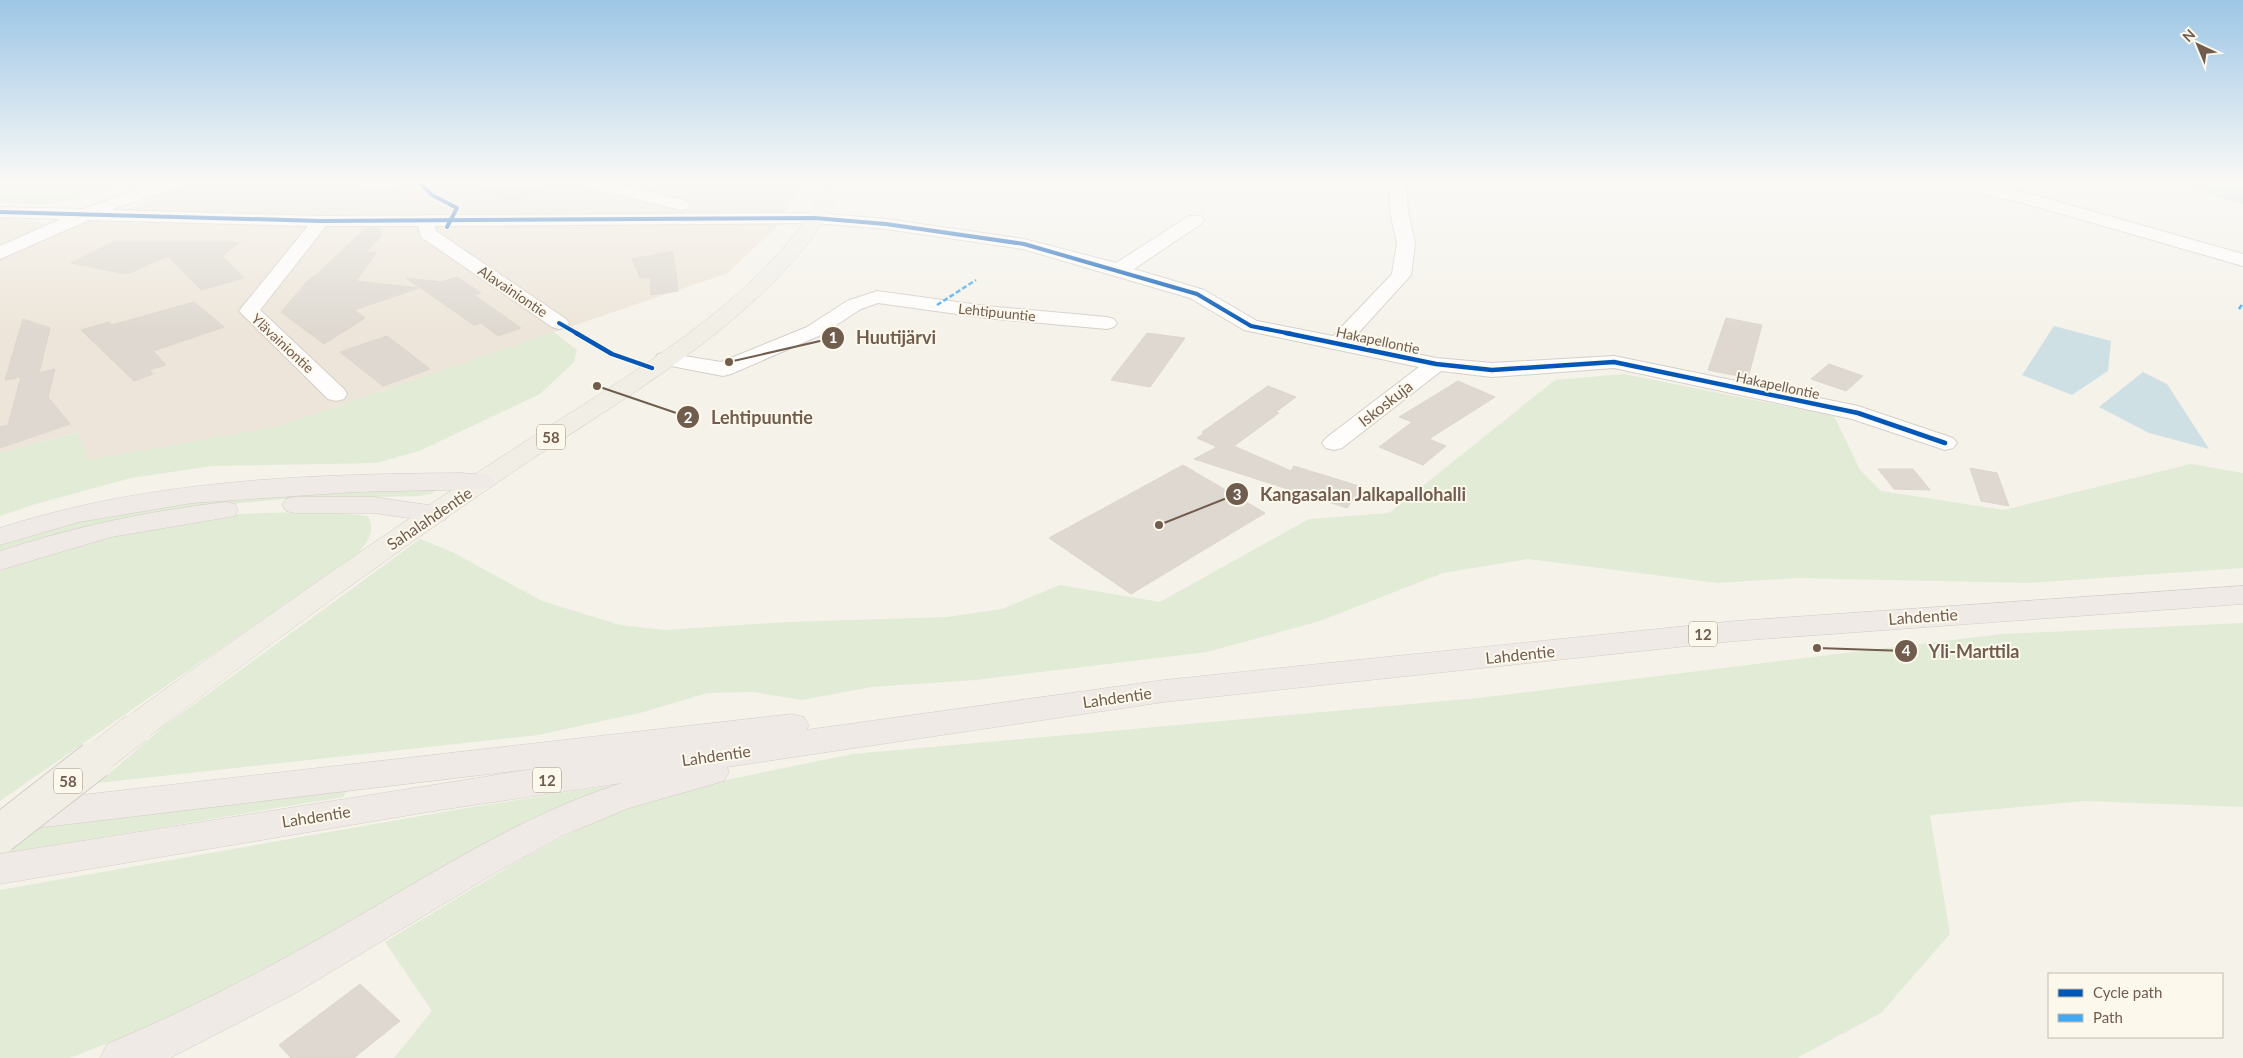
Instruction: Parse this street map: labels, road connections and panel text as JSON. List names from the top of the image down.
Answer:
{
  "streets": {
    "highway": ["Lahdentie", "12"],
    "main road": ["58", "Sahalahdentie"],
    "street": [
      "Alavainiontie",
      "Lehtipuuntie",
      "Hakapellontie",
      "Ylävainiontie",
      "Iskoskuja"
    ]
  },
  "crossings": [
    ["Lehtipuuntie", "Sahalahdentie"],
    ["Hakapellontie", "Iskoskuja"]
  ],
  "places": [
    "Huutijärvi",
    "Lehtipuuntie",
    "Kangasalan Jalkapallohalli",
    "Yli-Marttila"
  ],
  "legend": ["Cycle path", "Path"],
  "north": "top left"
}
